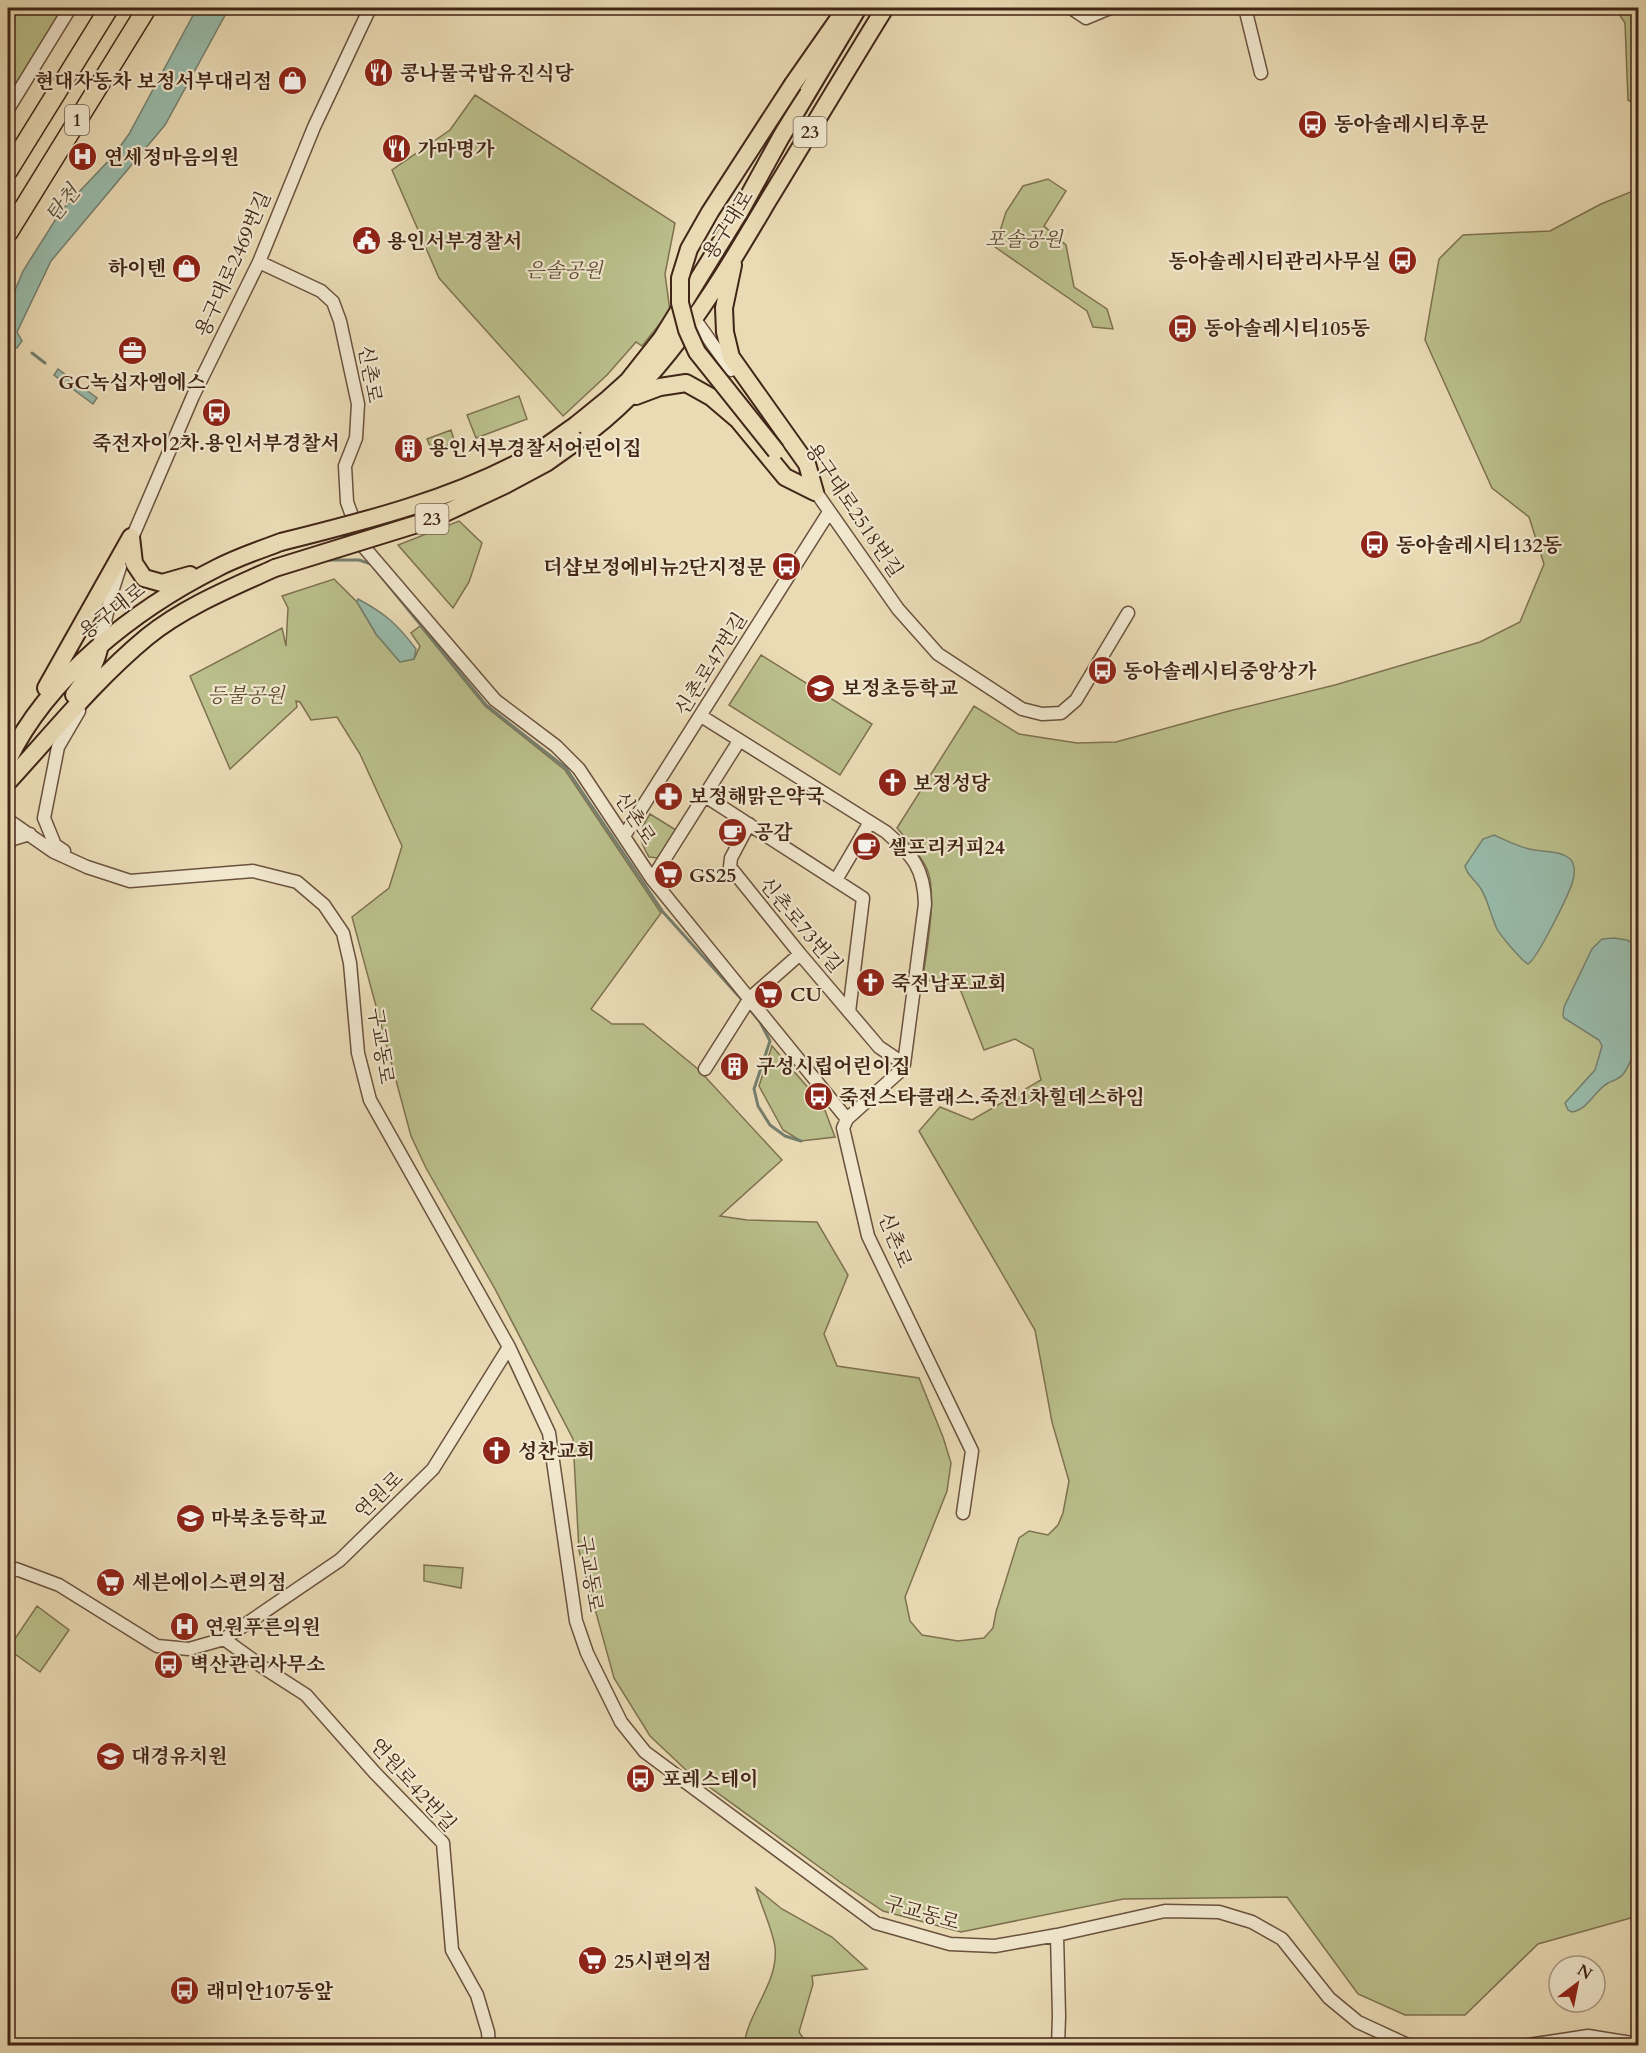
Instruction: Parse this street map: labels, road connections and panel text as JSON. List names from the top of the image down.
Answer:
{
  "streets": {
    "highway": ["1"],
    "main road": ["23", "용구대로"],
    "street": [
      "용구대로2469번길",
      "신촌로",
      "용구대로2518번길",
      "신촌로47번길",
      "신촌로73번길",
      "구교동로",
      "연원로",
      "연원로42번길"
    ]
  },
  "crossings": [
    ["23", "용구대로"],
    ["용구대로", "용구대로2469번길"],
    ["용구대로", "용구대로2518번길"],
    ["용구대로2469번길", "신촌로"],
    ["신촌로", "신촌로47번길"],
    ["용구대로2518번길", "신촌로47번길"],
    ["구교동로", "연원로"],
    ["연원로", "연원로42번길"]
  ],
  "water": ["탄천"],
  "parks": ["포솔공원", "은솔공원", "등불공원"],
  "places": {
    "restaurant": ["콩나물국밥유진식당", "가마명가"],
    "shop": ["현대자동차 보정서부대리점", "하이텐"],
    "bus stop": [
      "동아솔레시티후문",
      "동아솔레시티관리사무실",
      "동아솔레시티105동",
      "죽전자이2차.용인서부경찰서",
      "동아솔레시티132동",
      "더샵보정에비뉴2단지정문",
      "동아솔레시티중앙상가",
      "죽전스타클래스.죽전1차힐데스하임",
      "벽산관리사무소",
      "포레스테이",
      "래미안107동앞"
    ],
    "hospital": ["연세정마음의원", "연원푸른의원"],
    "public building": ["용인서부경찰서"],
    "office": ["GC녹십자엠에스"],
    "building": ["용인서부경찰서어린이집", "구성시립어린이집"],
    "school or university": ["보정초등학교", "마북초등학교", "대경유치원"],
    "church": ["보정성당", "죽전남포교회", "성찬교회"],
    "pharmacy": ["보정해맑은약국"],
    "cafe": ["공감", "셀프리커피24"],
    "supermarket": [
      "GS25",
      "CU",
      "세븐에이스편의점",
      "25시편의점"
    ]
  },
  "north": "top right"
}
